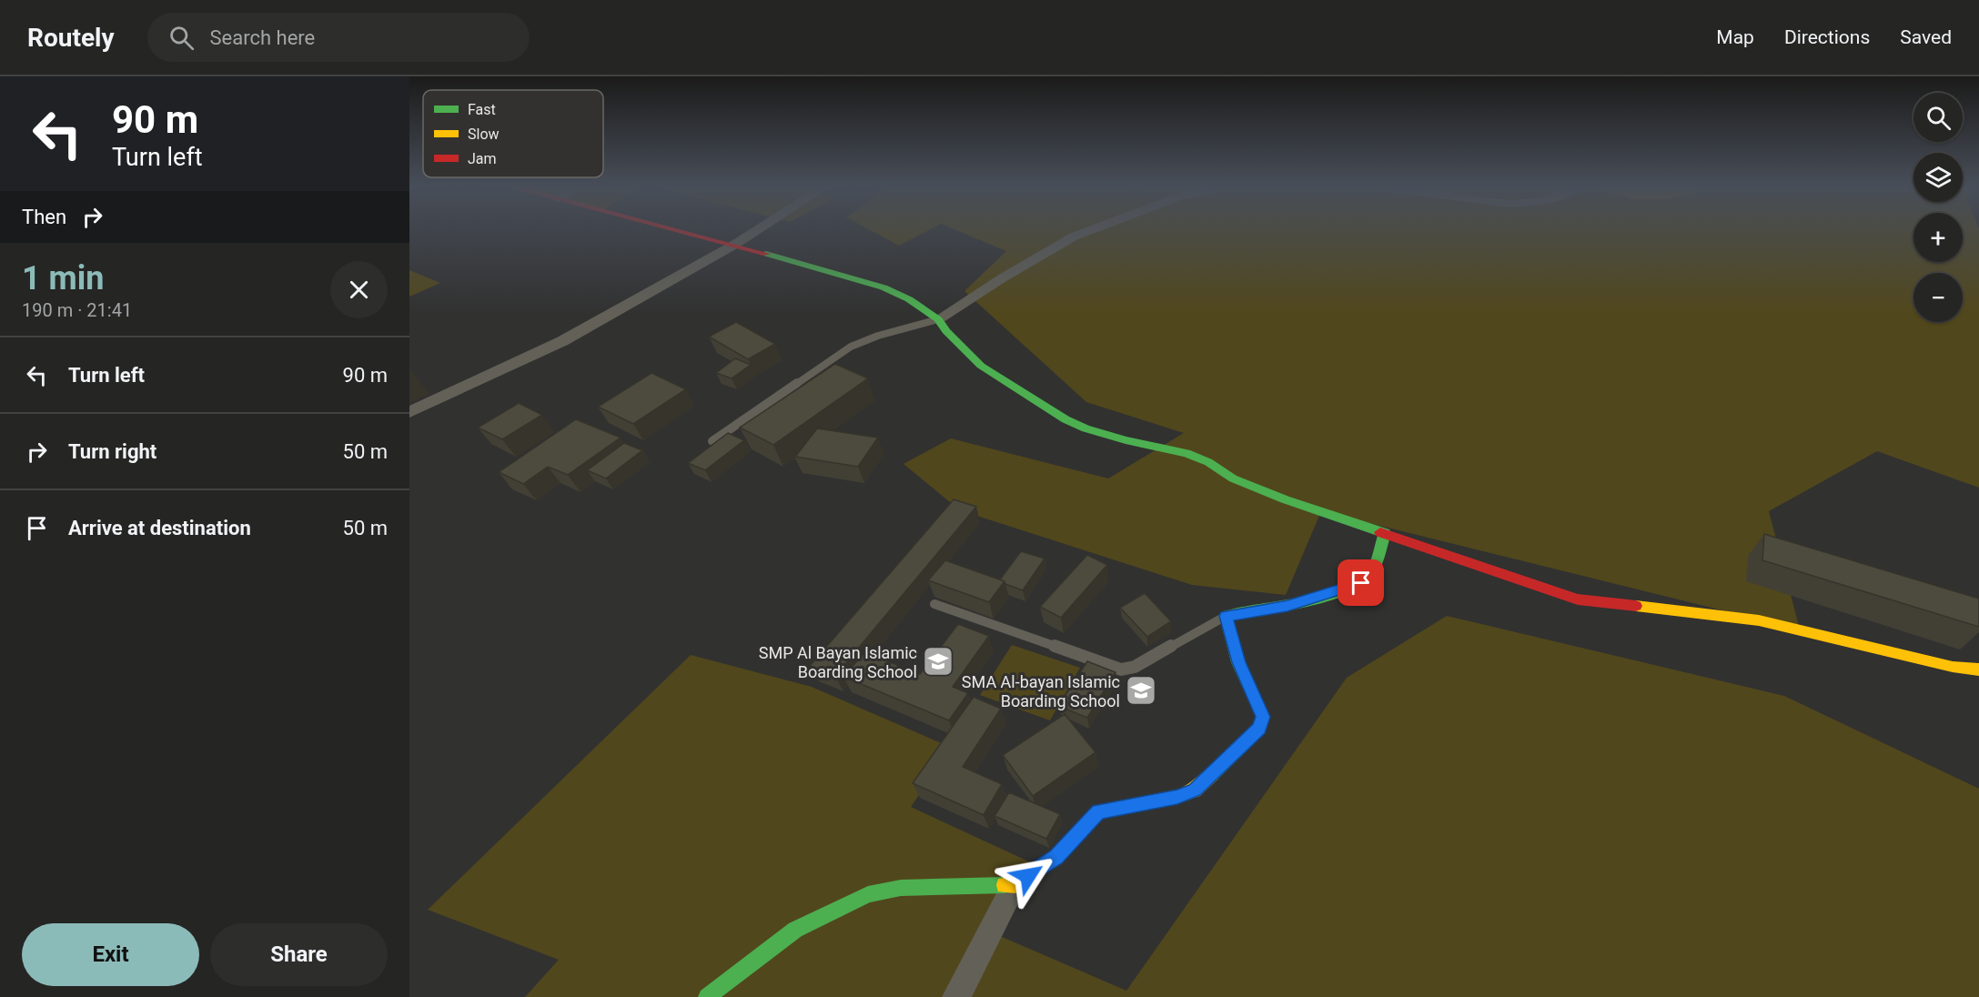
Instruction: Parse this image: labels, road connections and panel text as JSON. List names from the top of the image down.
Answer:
{
  "places": {
    "school or university": ["SMP Al Bayan Islamic Boarding School", "SMA Al-bayan Islamic Boarding School"]
  },
  "legend": ["Fast", "Slow", "Jam"],
  "page": {
    "header": "Routely",
    "search": "Search here",
    "nav": ["Map", "Directions", "Saved"],
    "turn": ["90 m", "Turn left"],
    "map_buttons": ["+", "−"],
    "then": "Then",
    "heading": ["1 min", "190 m · 21:41"],
    "list": [
      {
        "name": "Turn left",
        "value": "90 m"
      },
      {
        "name": "Turn right",
        "value": "50 m"
      },
      {
        "name": "Arrive at destination",
        "value": "50 m"
      }
    ],
    "buttons": ["Exit", "Share"]
  }
}
